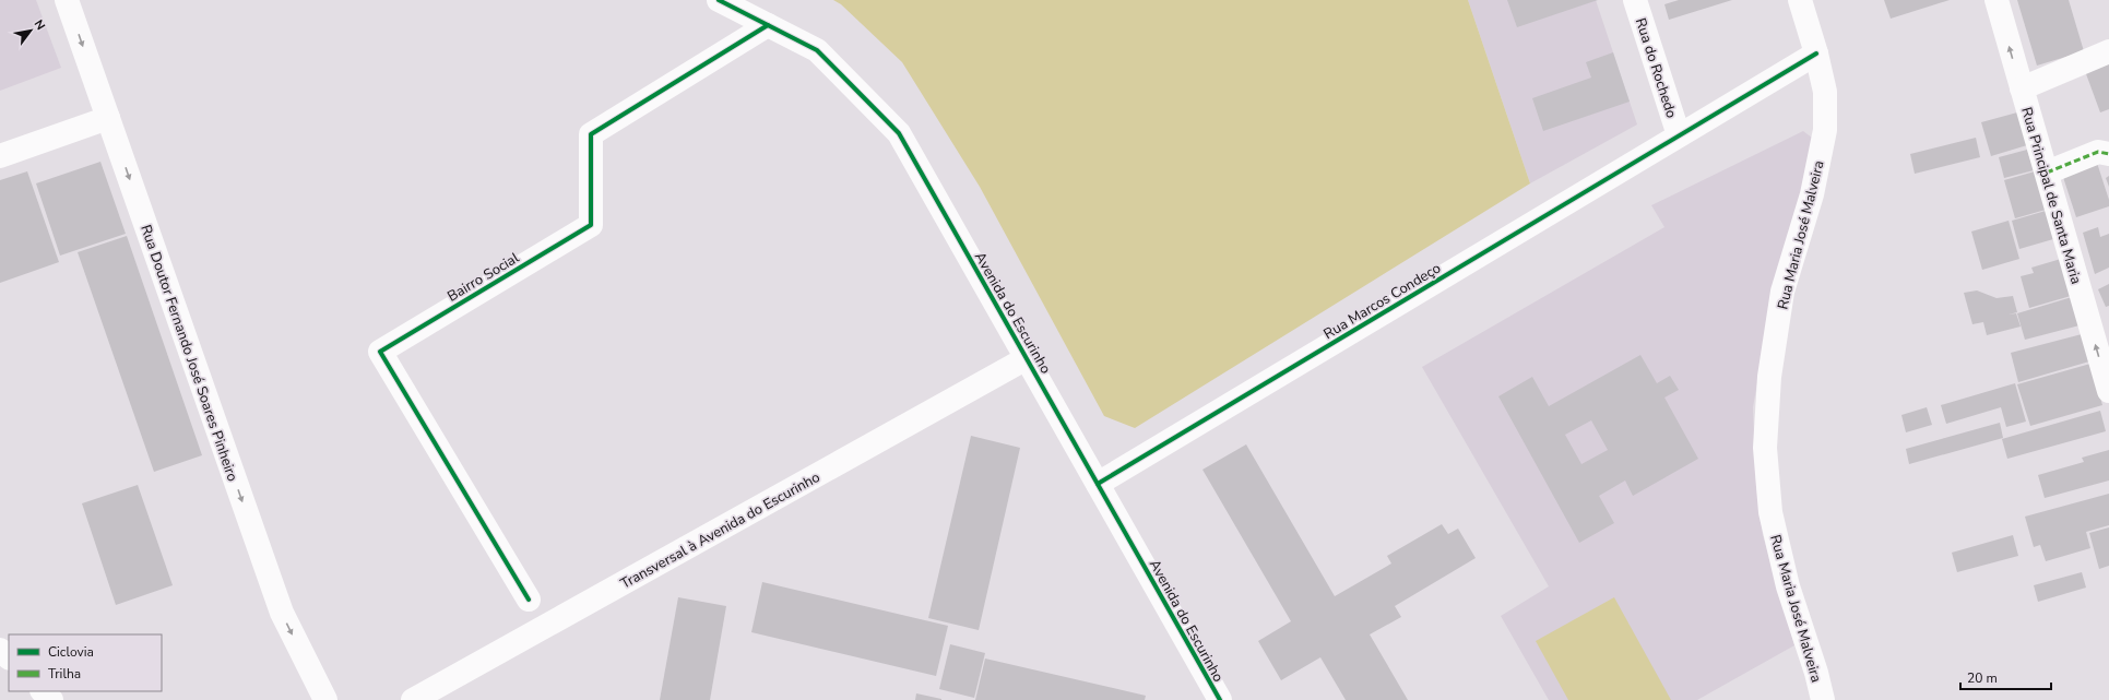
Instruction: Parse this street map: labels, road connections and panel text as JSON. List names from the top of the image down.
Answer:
{
  "streets": {
    "street": [
      "Rua do Rochedo",
      "Rua Principal de Santa Maria",
      "Rua Maria José Malveira",
      "Bairro Social",
      "Rua Marcos Condeço",
      "Avenida do Escurinho",
      "Rua Doutor Fernando José Soares Pinheiro",
      "Transversal à Avenida do Escurinho"
    ]
  },
  "crossings": [
    ["Rua do Rochedo", "Rua Marcos Condeço"],
    ["Rua Maria José Malveira", "Rua Marcos Condeço"],
    ["Bairro Social", "Avenida do Escurinho"],
    ["Rua Marcos Condeço", "Avenida do Escurinho"],
    ["Avenida do Escurinho", "Transversal à Avenida do Escurinho"]
  ],
  "one_way": ["Rua Principal de Santa Maria", "Rua Doutor Fernando José Soares Pinheiro"],
  "legend": ["Ciclovia", "Trilha"],
  "scale_bar": "20 m",
  "north": "top right"
}
